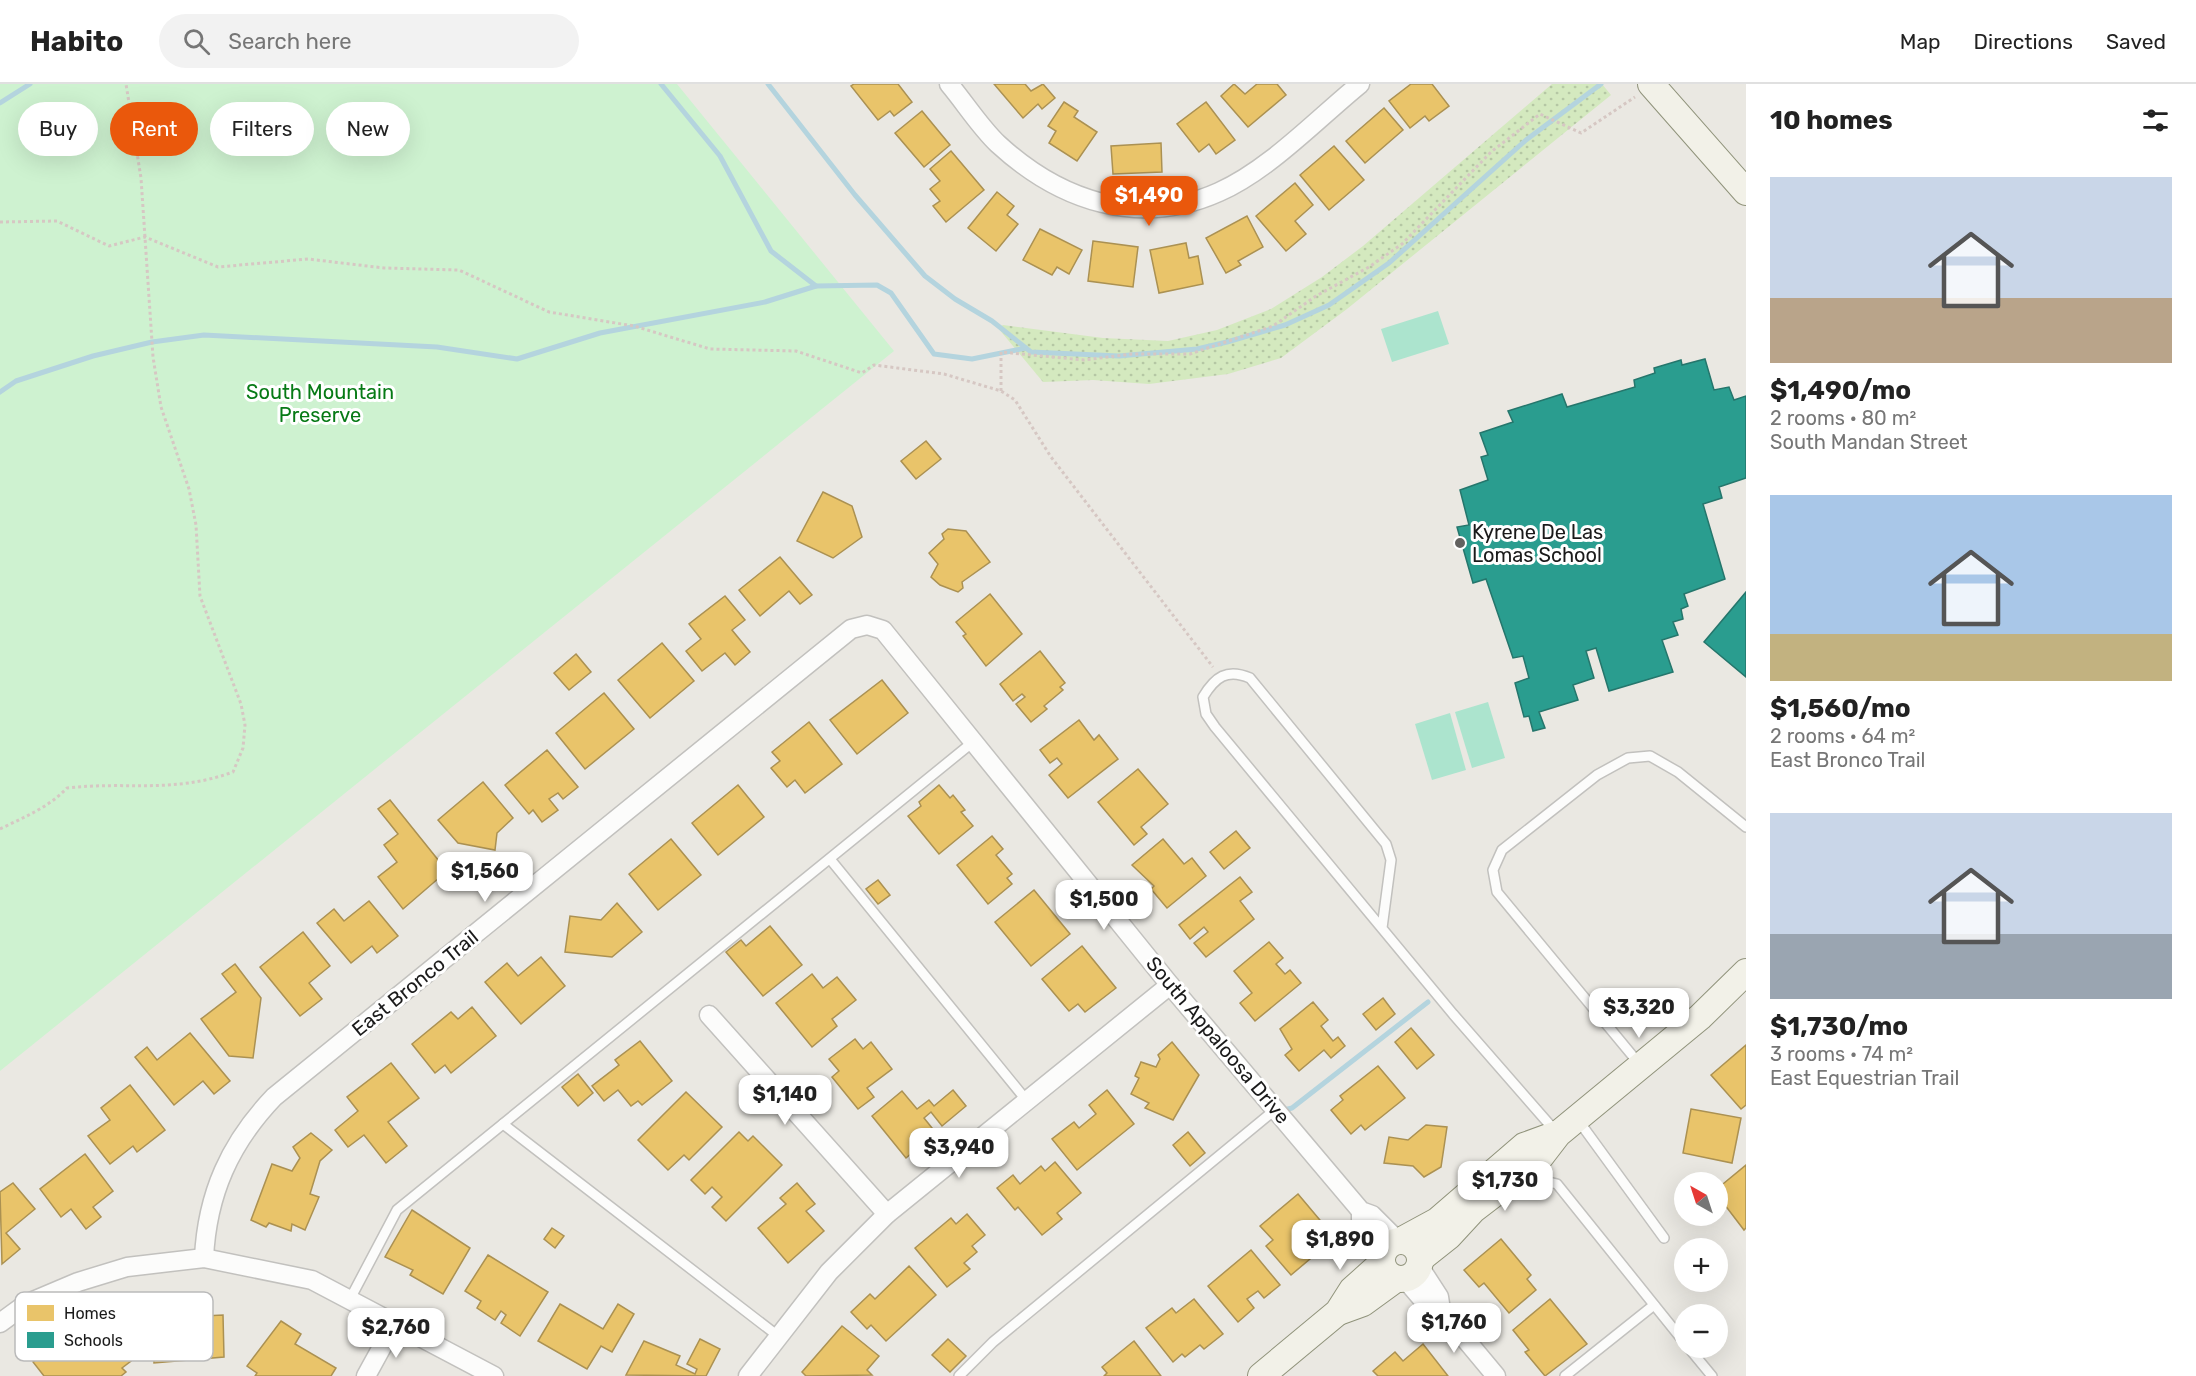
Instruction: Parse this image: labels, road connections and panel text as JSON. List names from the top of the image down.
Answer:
{
  "streets": {
    "street": ["East Bronco Trail", "South Appaloosa Drive"]
  },
  "crossings": [
    ["East Bronco Trail", "South Appaloosa Drive"]
  ],
  "parks": ["South Mountain Preserve"],
  "places": ["Kyrene De Las Lomas School"],
  "legend": ["Homes", "Schools"],
  "north": "top left",
  "page": {
    "header": "Habito",
    "search": "Search here",
    "nav": ["Map", "Directions", "Saved"],
    "heading": "10 homes",
    "chip": [
      "Buy",
      "Rent",
      "Filters",
      "New"
    ],
    "list": [
      {
        "name": "$1,490/mo",
        "note": "2 rooms · 80 m² · South Mandan Street"
      },
      {
        "name": "$1,560/mo",
        "note": "2 rooms · 64 m² · East Bronco Trail"
      },
      {
        "name": "$1,730/mo",
        "note": "3 rooms · 74 m² · East Equestrian Trail"
      }
    ],
    "price": [
      "$1,490",
      "$1,560",
      "$1,500",
      "$3,320",
      "$1,140",
      "$3,940",
      "$1,730",
      "$1,890",
      "$1,760",
      "$2,760"
    ],
    "map_buttons": ["+", "−"]
  }
}
